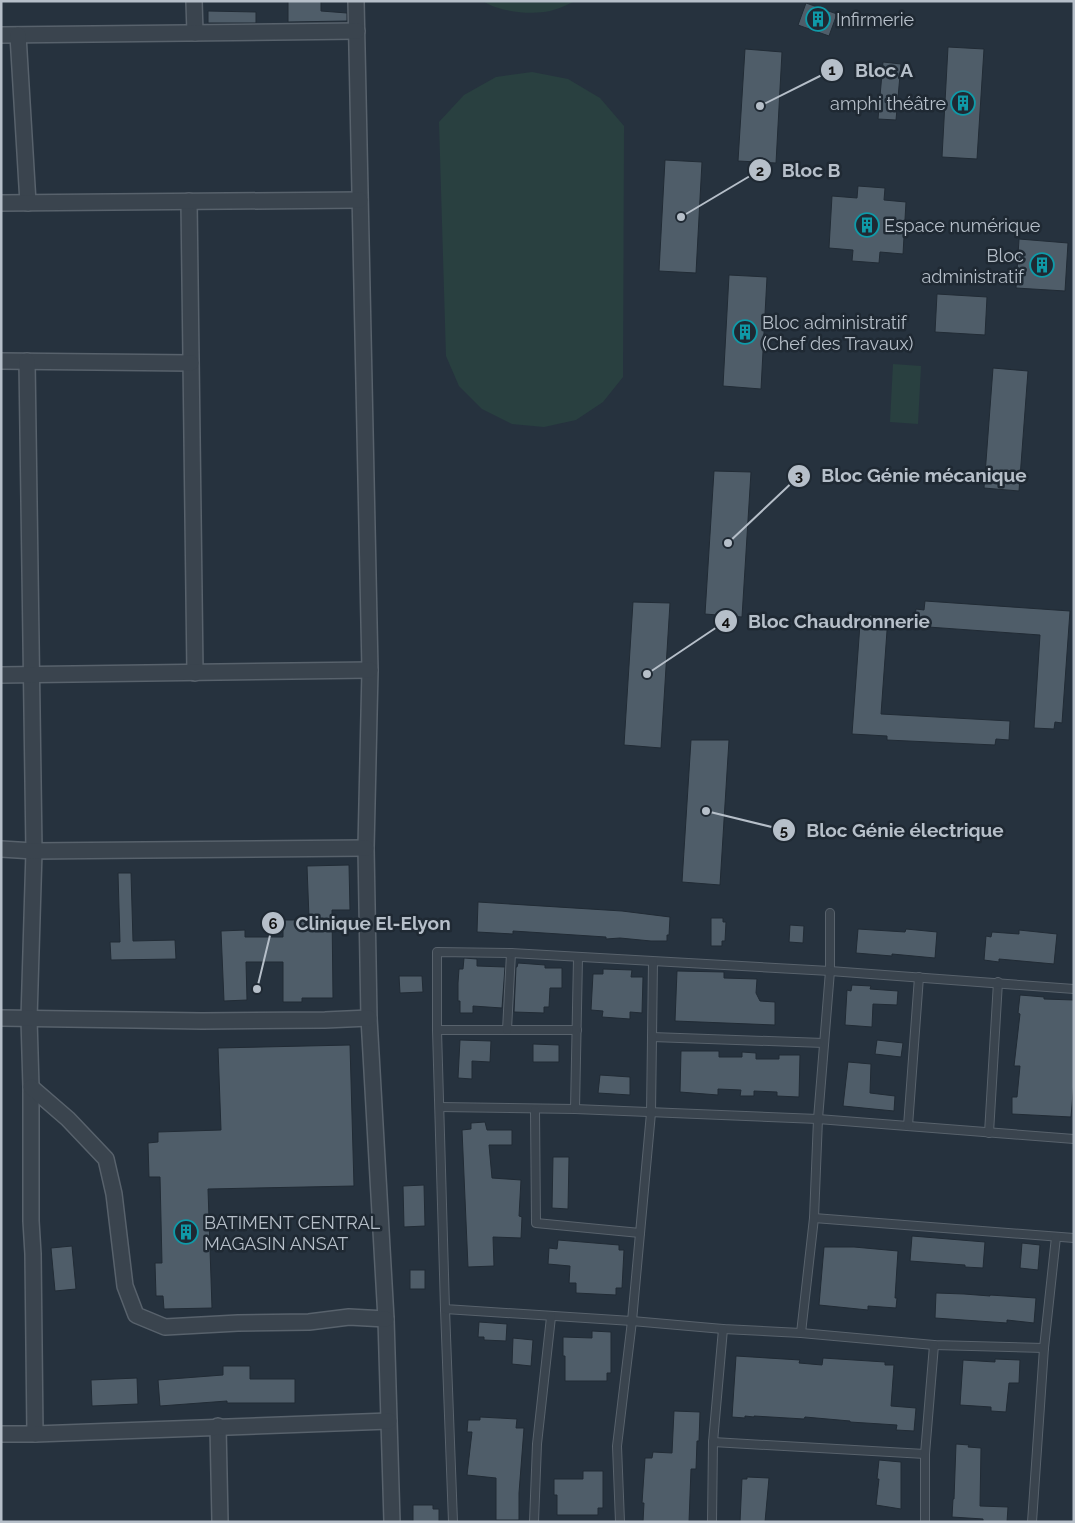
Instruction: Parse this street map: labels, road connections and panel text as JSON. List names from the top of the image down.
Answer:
{
  "places": {
    "building": [
      "Infirmerie",
      "amphi théâtre",
      "Espace numérique",
      "Bloc administratif",
      "Bloc administratif (Chef des Travaux)",
      "BATIMENT CENTRAL MAGASIN ANSAT"
    ],
    "other": [
      "Bloc A",
      "Bloc B",
      "Bloc Génie mécanique",
      "Bloc Chaudronnerie",
      "Bloc Génie électrique",
      "Clinique El-Elyon"
    ]
  }
}
